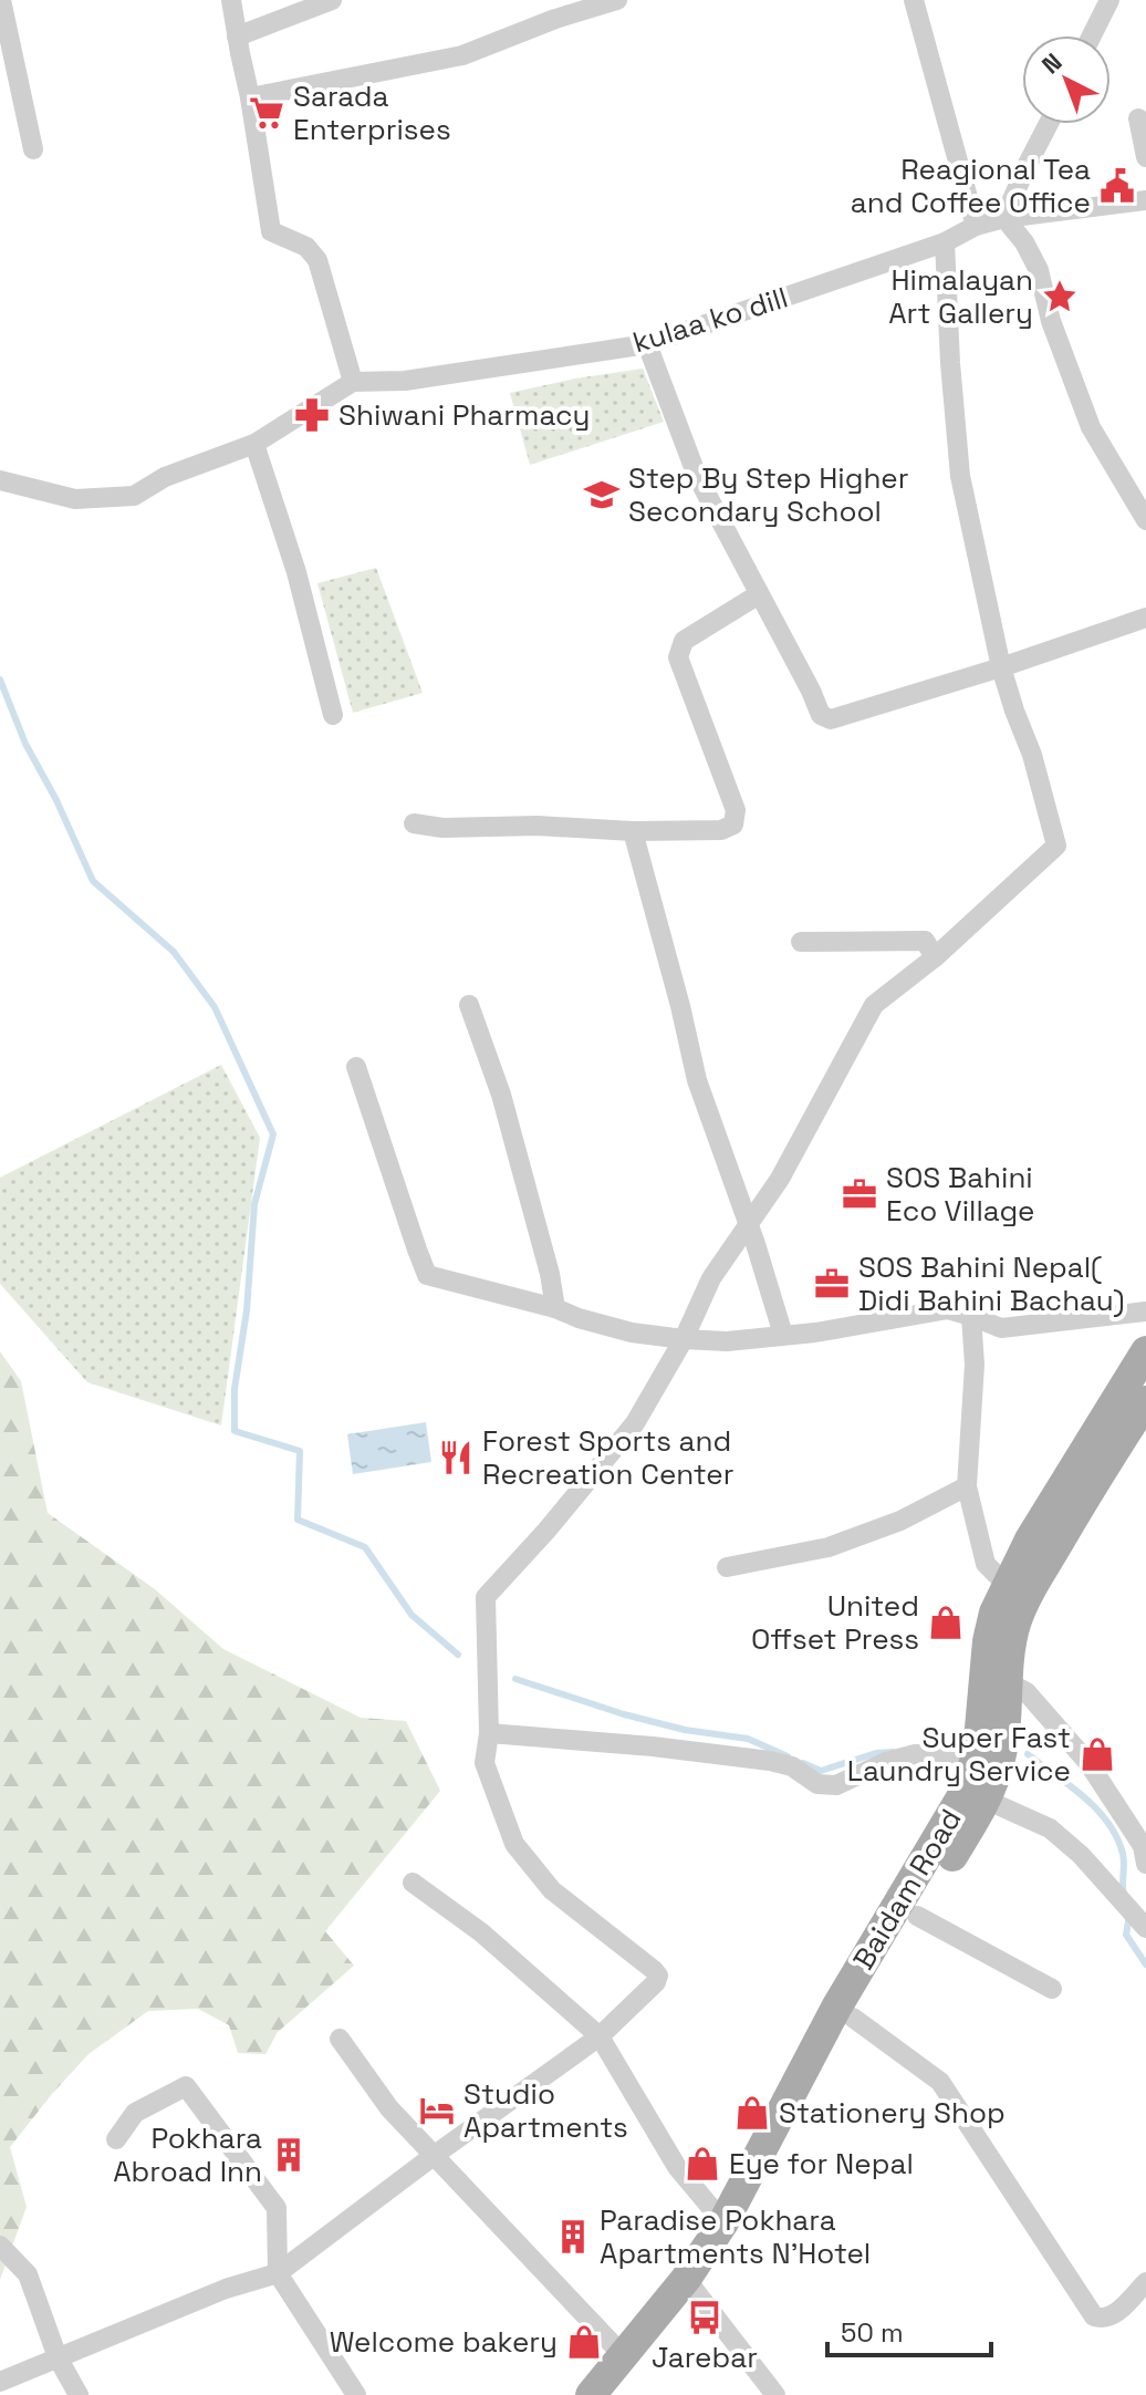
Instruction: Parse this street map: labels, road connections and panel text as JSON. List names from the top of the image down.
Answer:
{
  "streets": {
    "main road": ["Baidam Road"],
    "street": ["kulaa ko dill"]
  },
  "places": {
    "supermarket": ["Sarada Enterprises"],
    "public building": ["Reagional Tea and Coffee Office"],
    "place": ["Himalayan Art Gallery"],
    "pharmacy": ["Shiwani Pharmacy"],
    "school or university": ["Step By Step Higher Secondary School"],
    "office": ["SOS Bahini Eco Village", "SOS Bahini Nepal( Didi Bahini Bachau)"],
    "restaurant": ["Forest Sports and Recreation Center"],
    "shop": [
      "United Offset Press",
      "Super Fast Laundry Service",
      "Stationery Shop",
      "Eye for Nepal",
      "Welcome bakery"
    ],
    "hotel": ["Studio Apartments"],
    "building": ["Pokhara Abroad Inn", "Paradise Pokhara Apartments N'Hotel"],
    "bus stop": ["Jarebar"]
  },
  "scale_bar": "50 m",
  "north": "top left"
}
